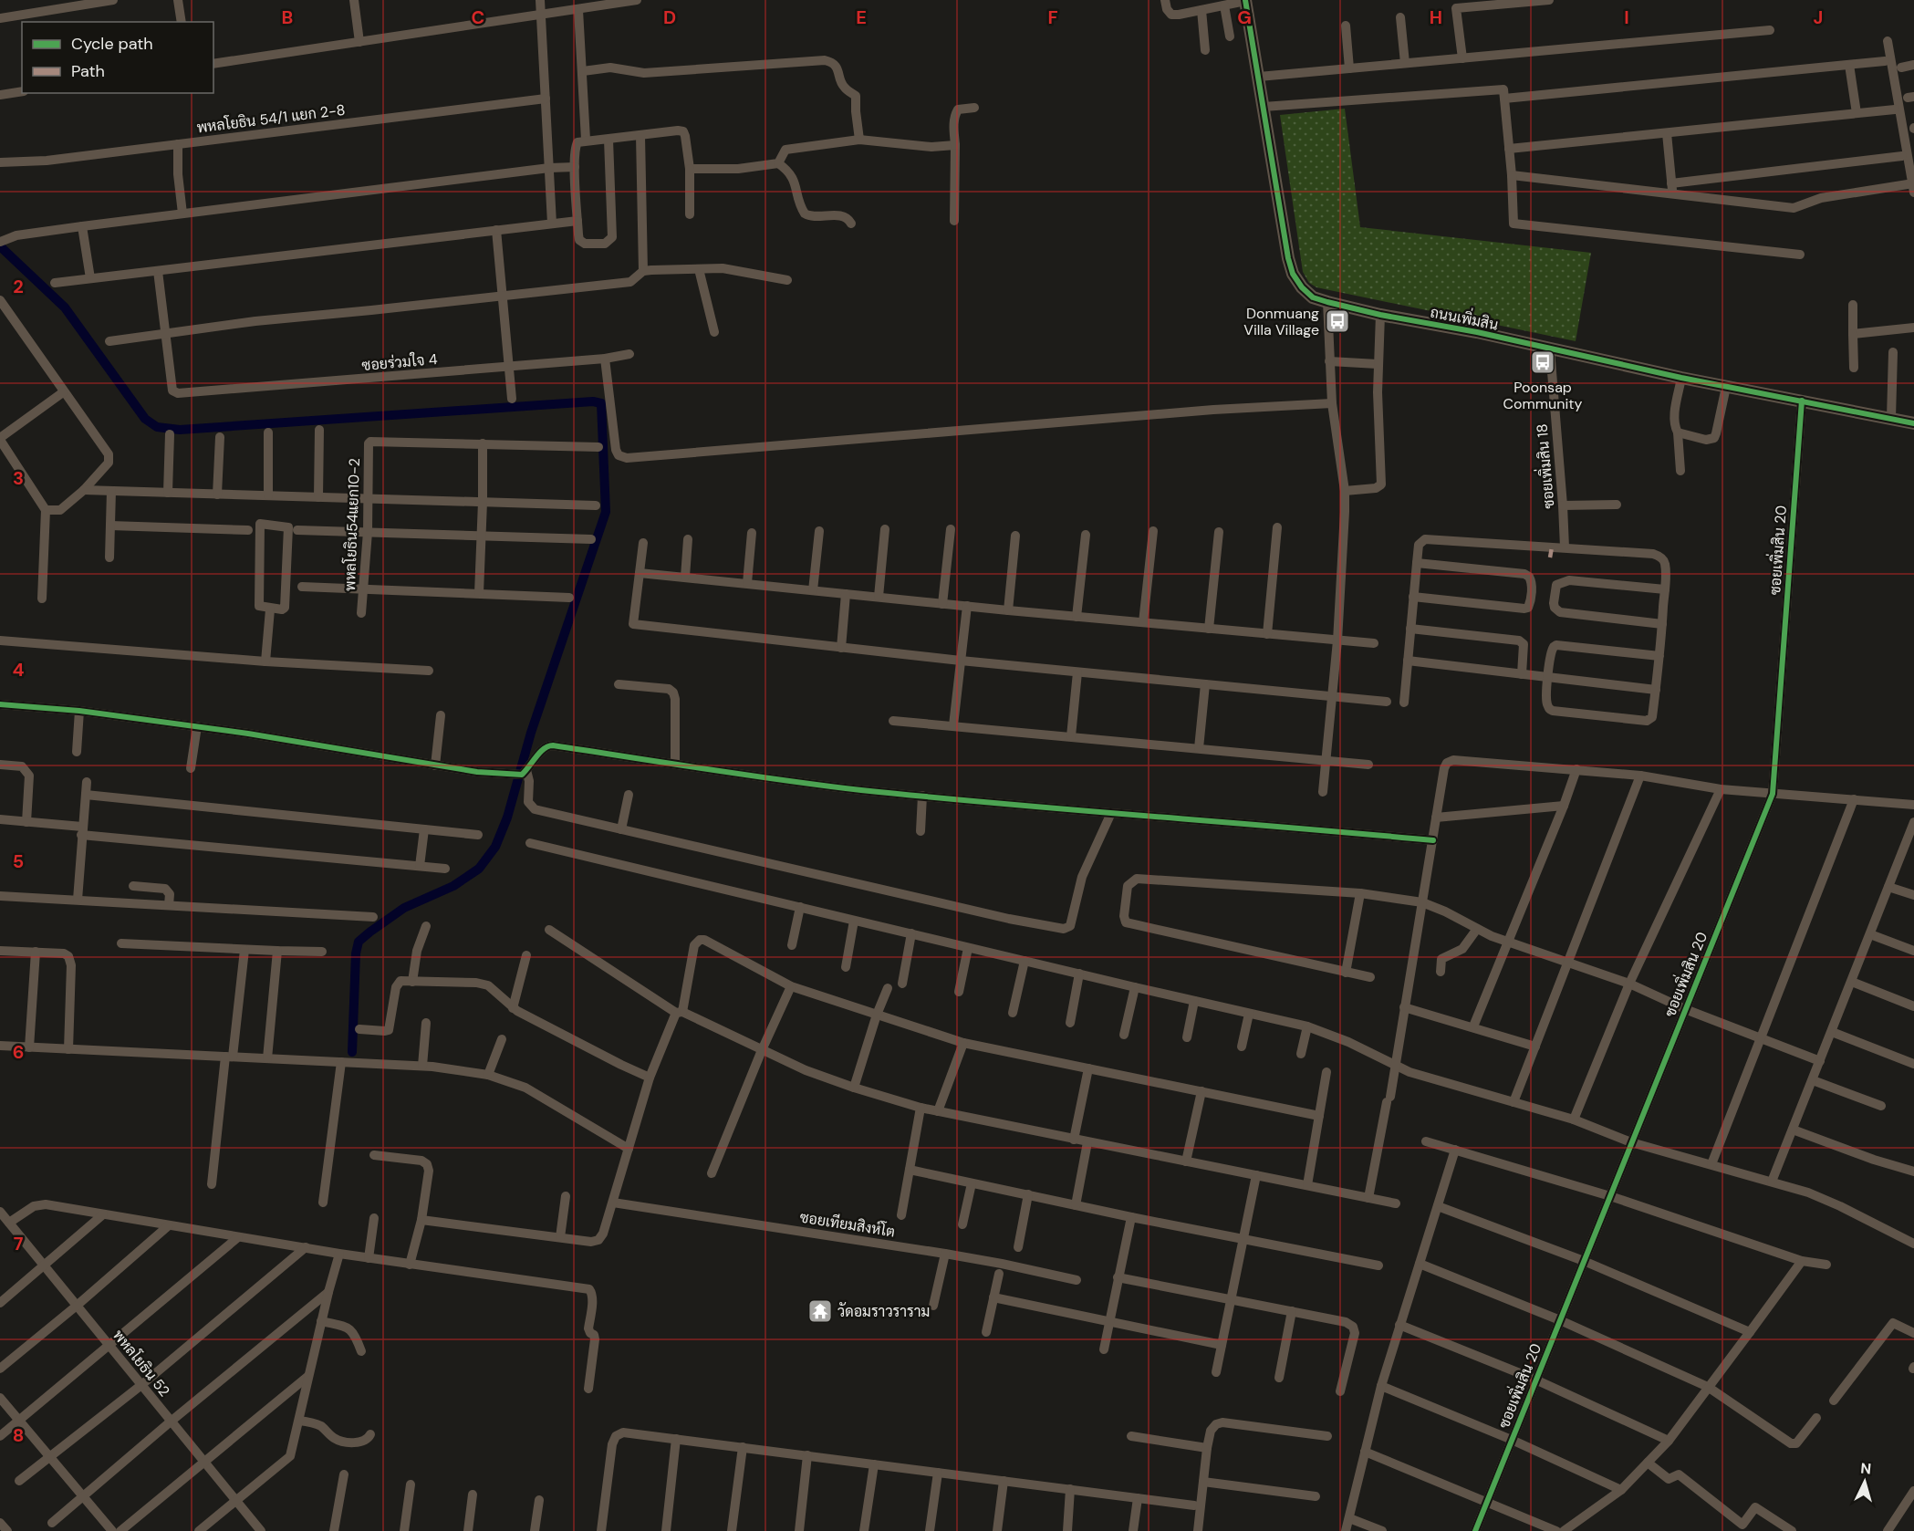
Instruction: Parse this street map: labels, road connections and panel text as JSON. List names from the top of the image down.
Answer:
{
  "streets": {
    "street": [
      "พหลโยธิน 54/1 แยก 2-8",
      "ถนนเพิ่มสิน",
      "ซอยร่วมใจ 4",
      "ซอยเพิ่มสิน 18",
      "พหลโยธิน54แยก10-2",
      "ซอยเพิ่มสิน 20",
      "ซอยเทียมสิงห์โต",
      "พหลโยธิน 52"
    ]
  },
  "crossings": [
    ["ถนนเพิ่มสิน", "ซอยเพิ่มสิน 18"],
    ["ถนนเพิ่มสิน", "ซอยเพิ่มสิน 20"]
  ],
  "places": {
    "bus stop": ["Donmuang Villa Village", "Poonsap Community"],
    "temple": ["วัดอมราวราราม"]
  },
  "legend": ["Cycle path", "Path"],
  "north": "top",
  "grid": {
    "columns": [
      "B",
      "C",
      "D",
      "E",
      "F",
      "G",
      "H",
      "I",
      "J"
    ],
    "rows": [
      "2",
      "3",
      "4",
      "5",
      "6",
      "7",
      "8"
    ]
  }
}
